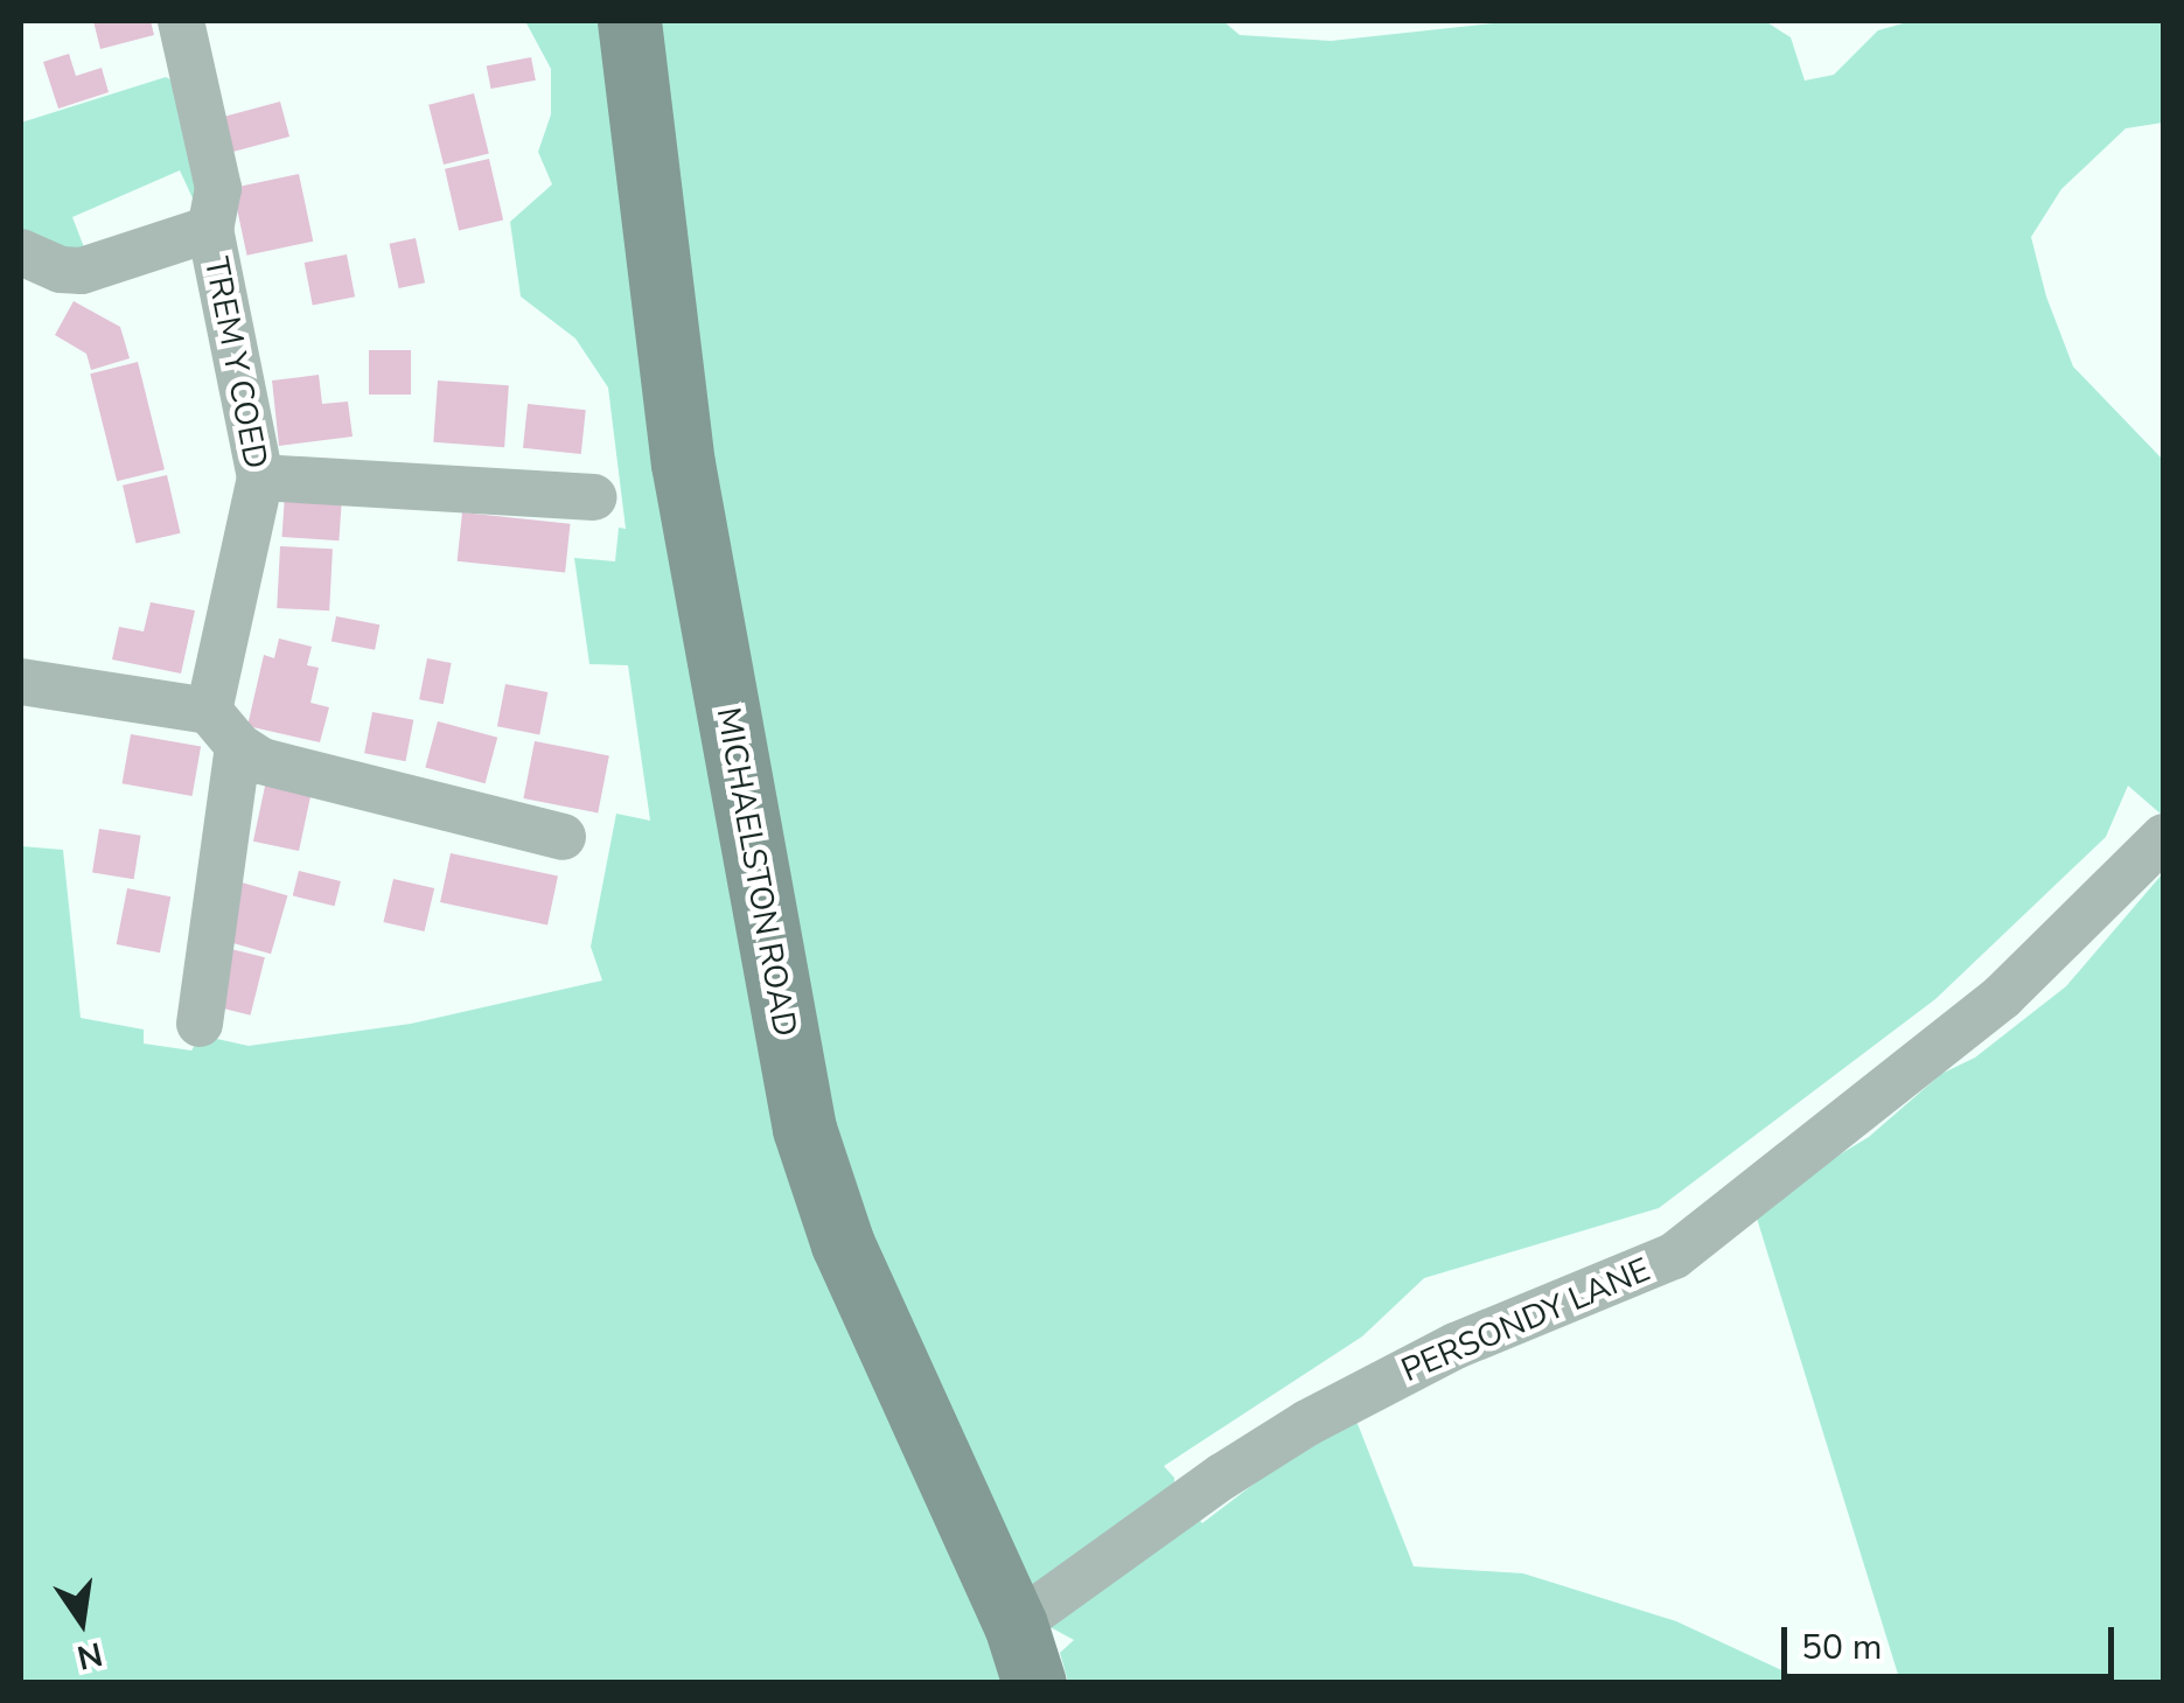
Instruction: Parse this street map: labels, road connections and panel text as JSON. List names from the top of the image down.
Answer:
{
  "streets": {
    "street": ["TREM Y COED", "MICHAELSTON ROAD", "PERSONDY LANE"]
  },
  "crossings": [
    ["MICHAELSTON ROAD", "PERSONDY LANE"]
  ],
  "scale_bar": "50 m",
  "north": "bottom"
}
